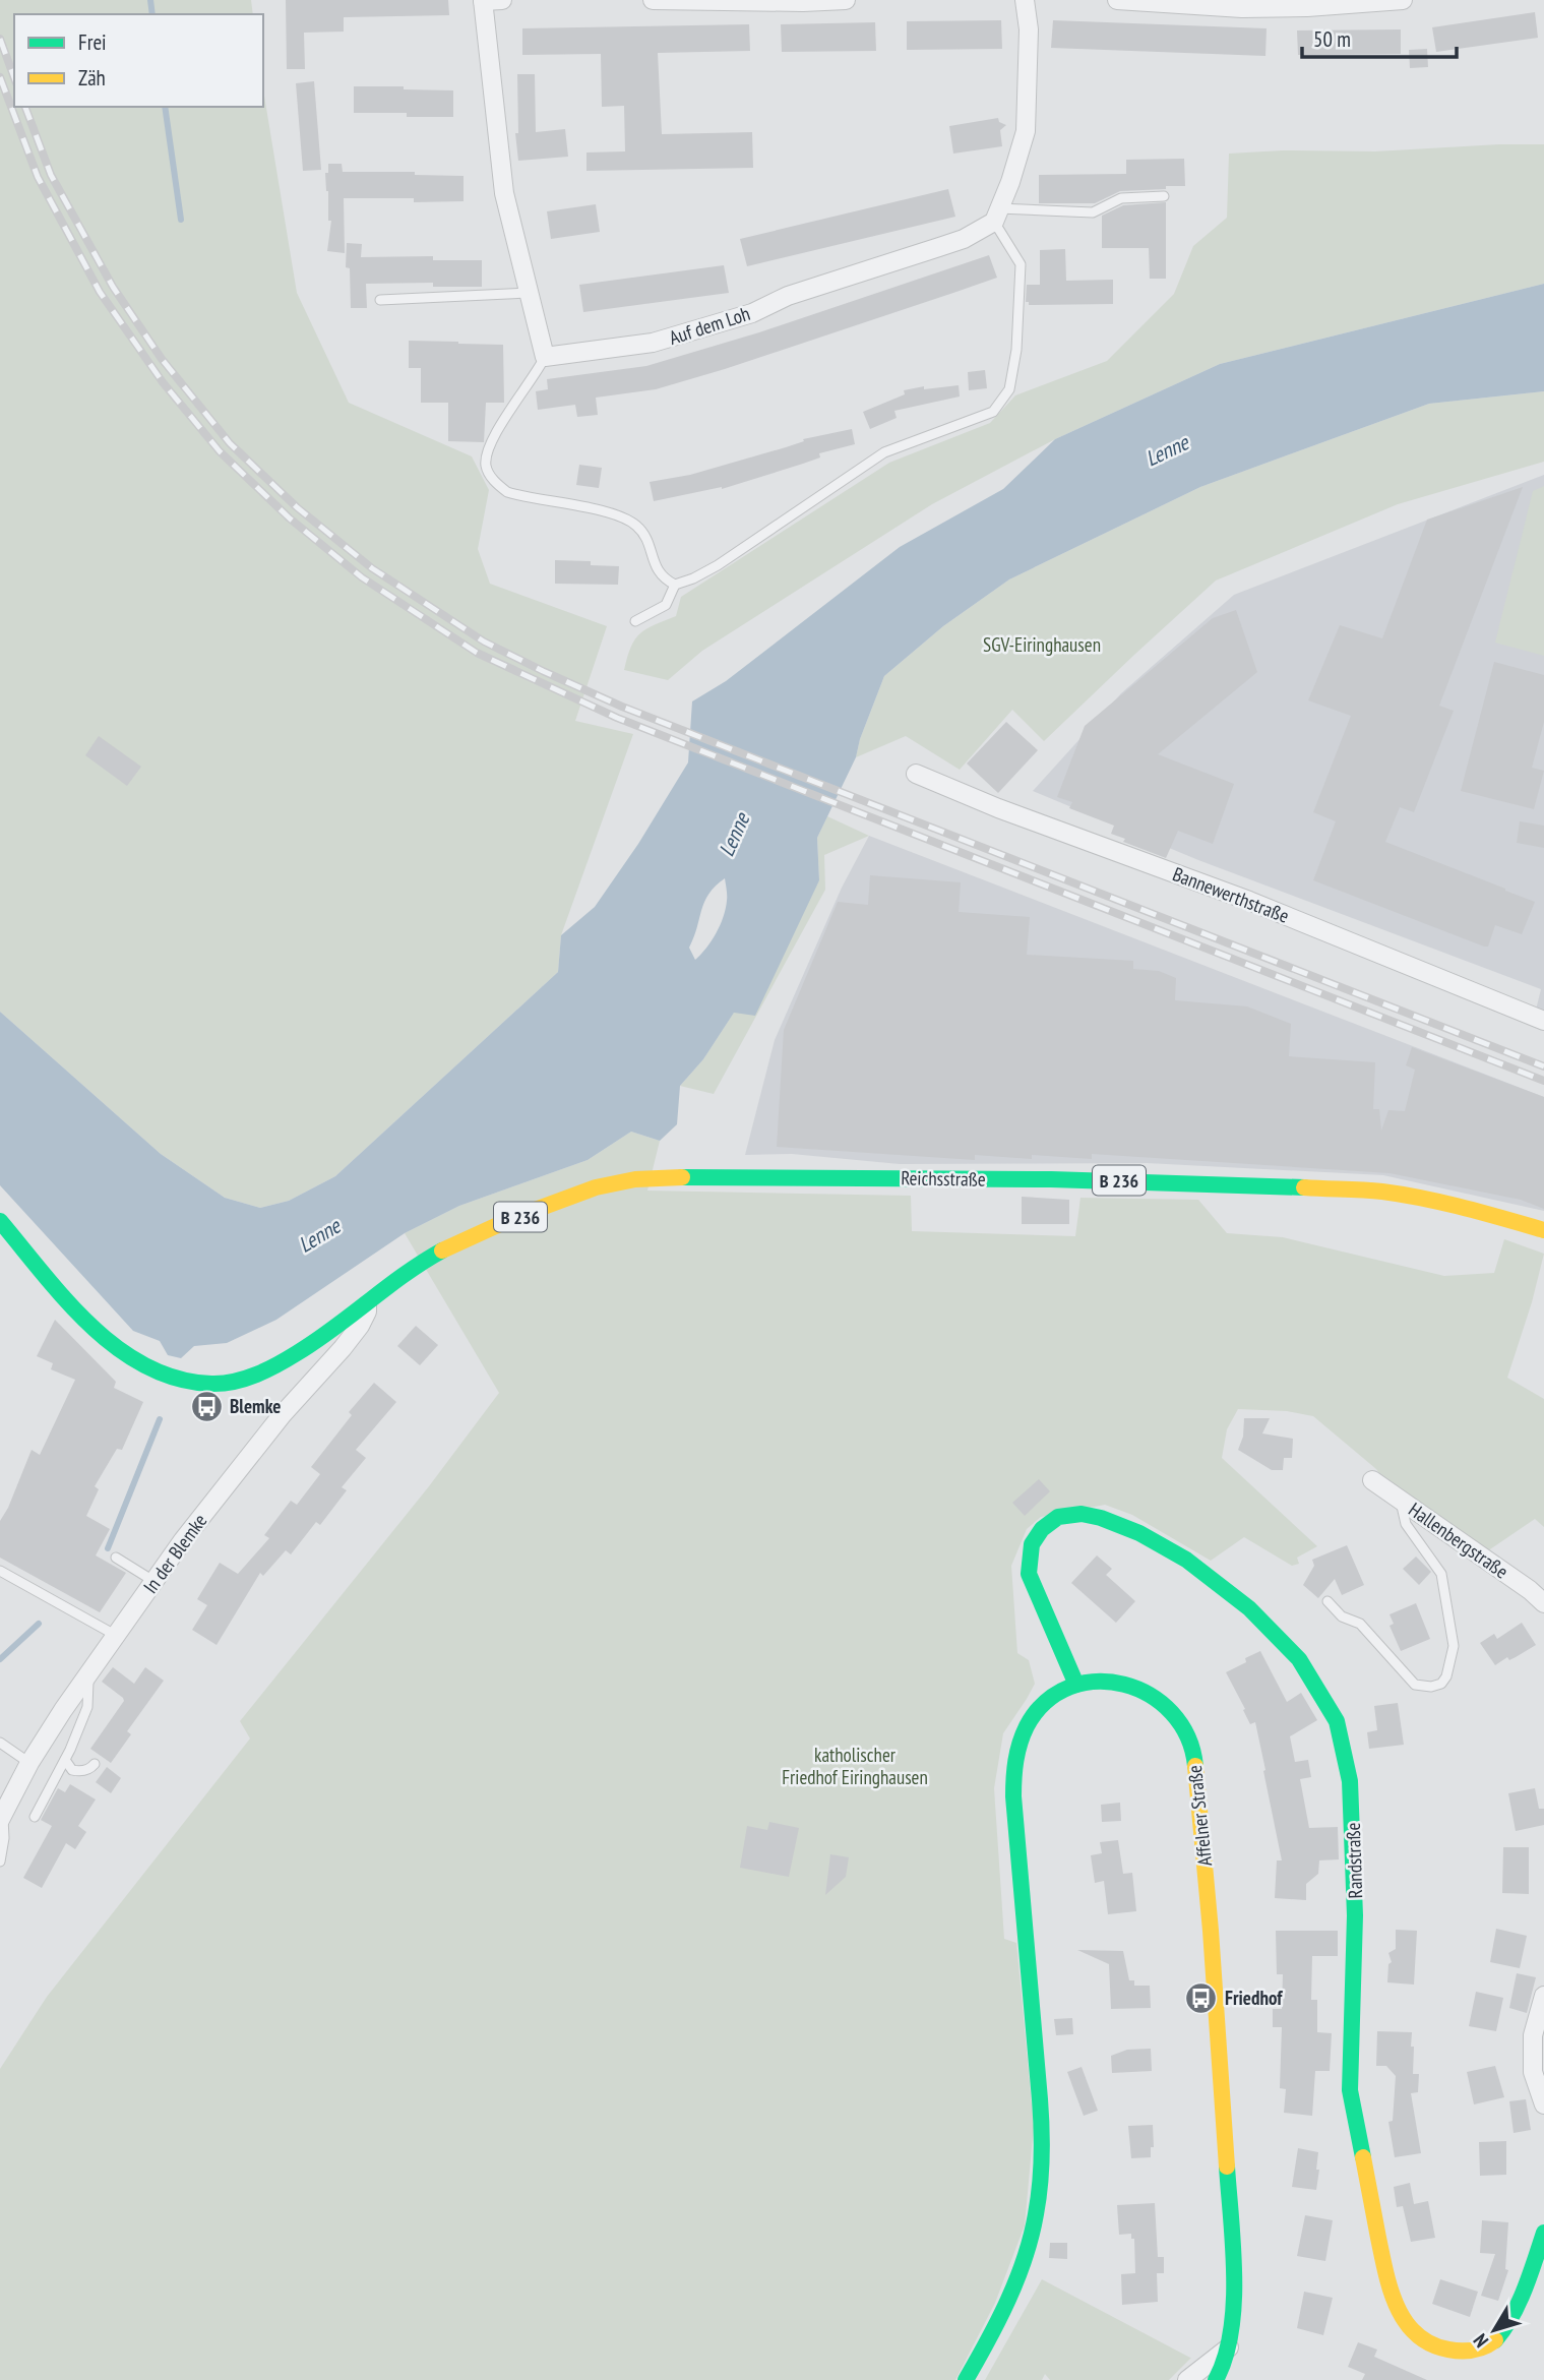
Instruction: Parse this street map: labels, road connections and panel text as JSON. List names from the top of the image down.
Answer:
{
  "streets": {
    "main road": [
      "Reichsstraße",
      "B 236",
      "Affelner Straße",
      "Randstraße"
    ],
    "street": [
      "Auf dem Loh",
      "Bannewerthstraße",
      "Hallenbergstraße",
      "In der Blemke"
    ]
  },
  "crossings": [
    ["Reichsstraße", "B 236"],
    ["Reichsstraße", "In der Blemke"],
    ["B 236", "In der Blemke"],
    ["Affelner Straße", "Randstraße"]
  ],
  "water": ["Lenne"],
  "parks": ["SGV-Eiringhausen", "katholischer Friedhof Eiringhausen"],
  "places": {
    "bus stop": ["Blemke", "Friedhof"]
  },
  "legend": ["Frei", "Zäh"],
  "scale_bar": "50 m",
  "north": "bottom left"
}
